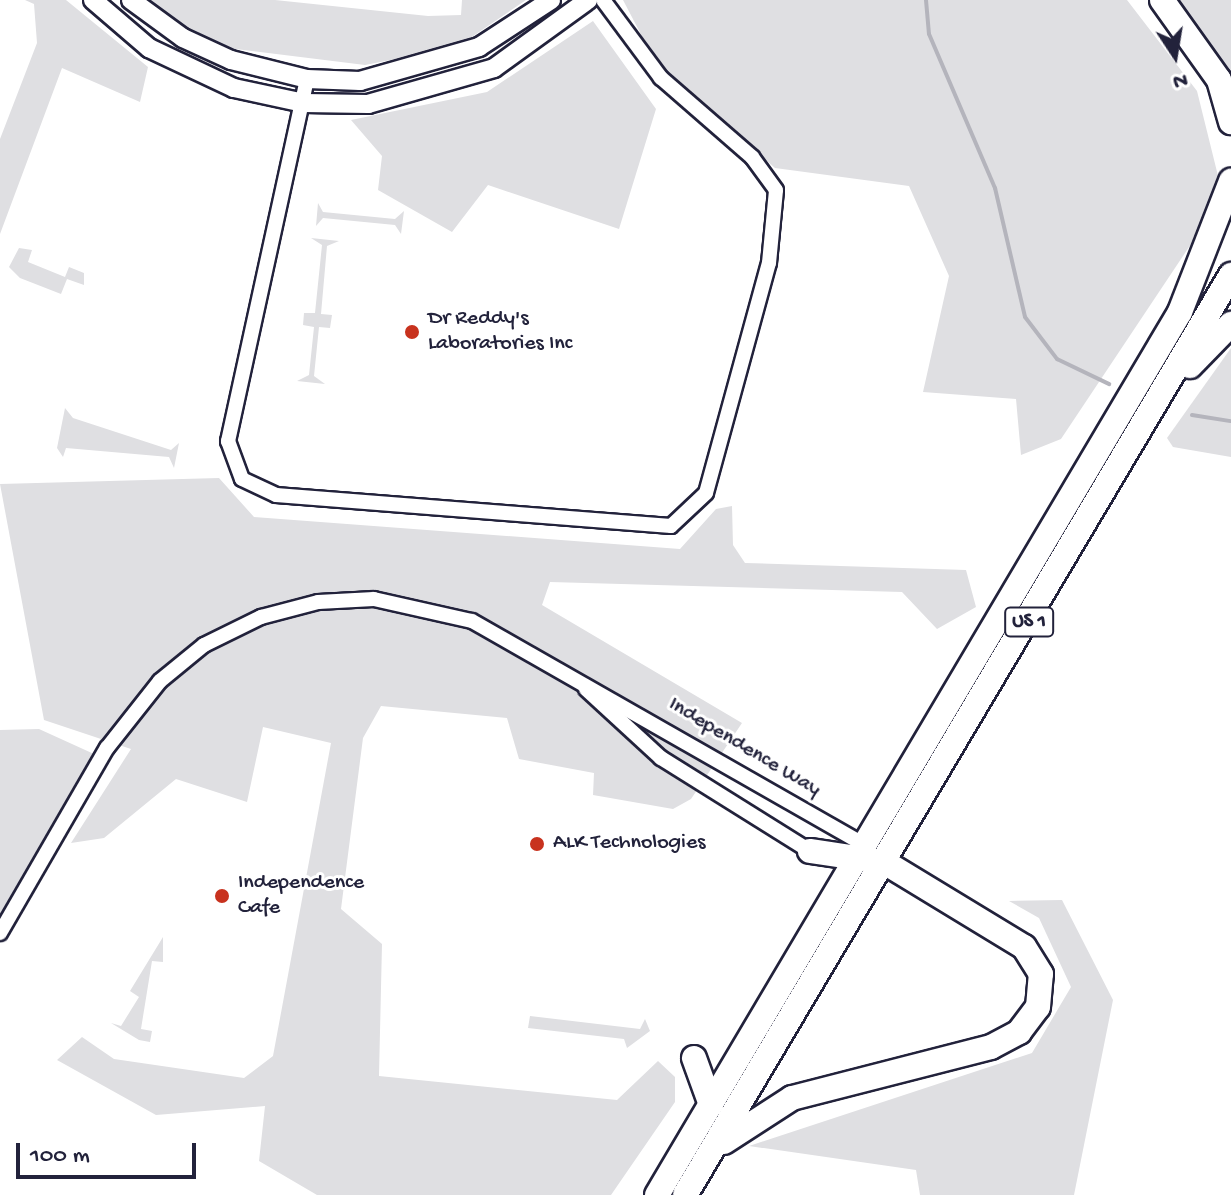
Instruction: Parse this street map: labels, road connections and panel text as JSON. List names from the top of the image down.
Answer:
{
  "streets": {
    "highway": ["US 1"],
    "street": ["Independence Way"]
  },
  "crossings": [
    ["US 1", "Independence Way"]
  ],
  "places": ["Dr Reddy's Laboratories Inc", "ALK Technologies", "Independence Cafe"],
  "scale_bar": "100 m",
  "north": "bottom"
}
